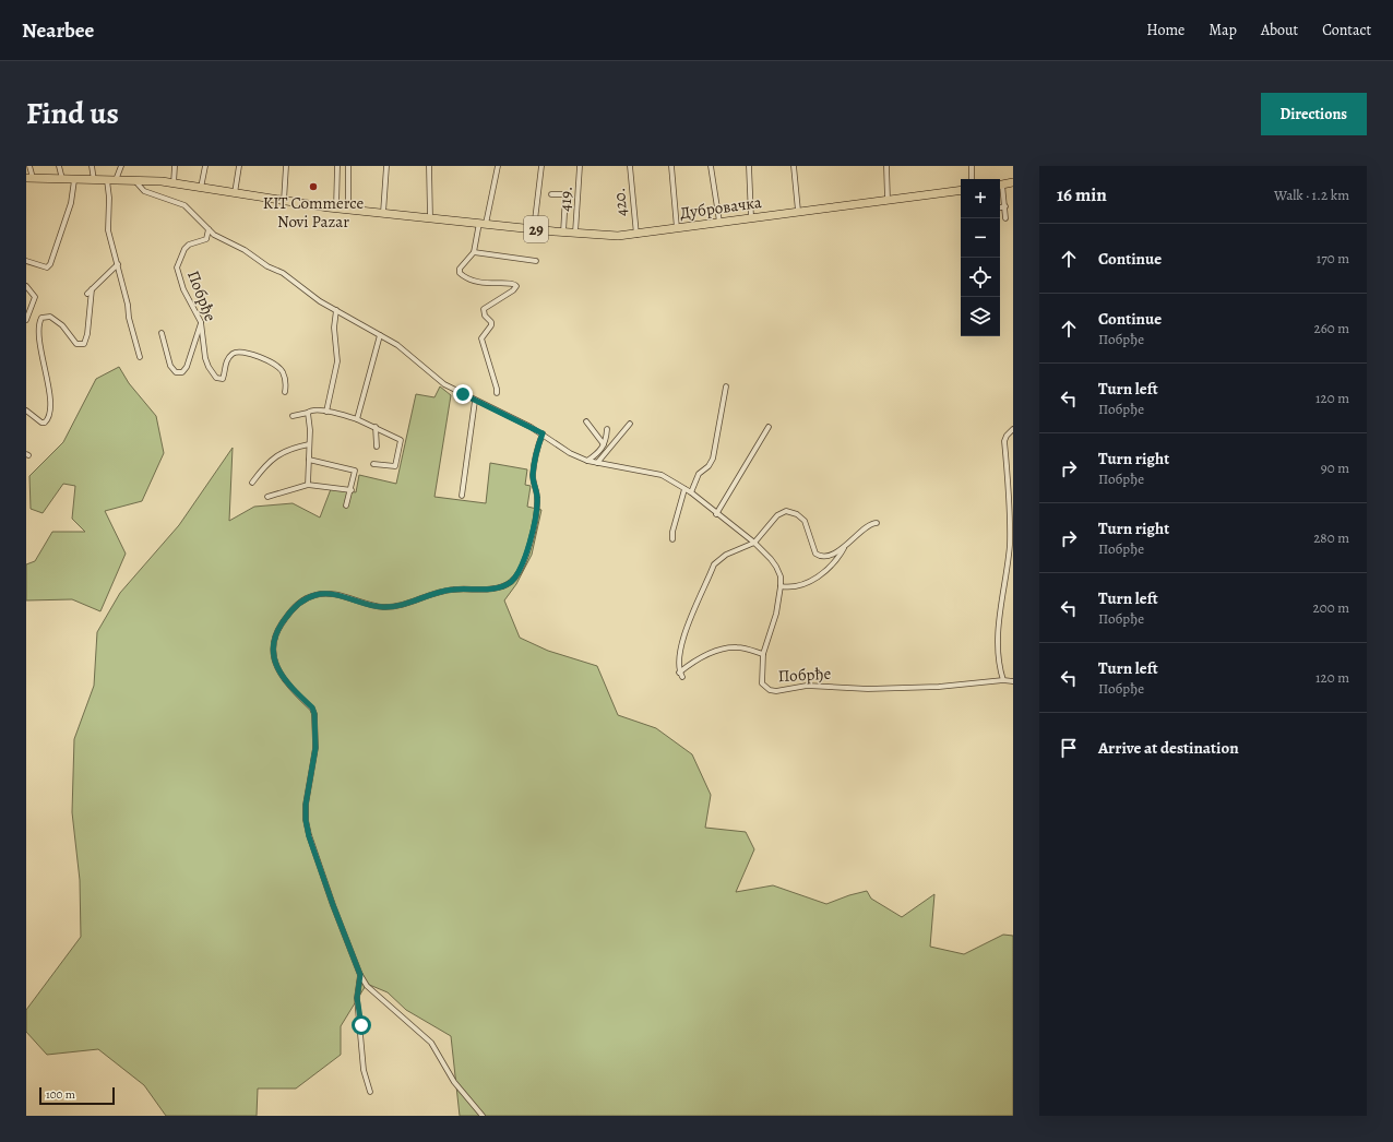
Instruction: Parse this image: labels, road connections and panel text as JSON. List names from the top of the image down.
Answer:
{
  "streets": {
    "main road": ["Дубровачка", "29"],
    "street": ["419.", "420.", "Побрђе"]
  },
  "crossings": [
    ["419.", "Дубровачка"],
    ["420.", "Дубровачка"],
    ["Дубровачка", "29"],
    ["Дубровачка", "Побрђе"]
  ],
  "places": ["KIT Commerce Novi Pazar"],
  "scale_bar": "100 m",
  "page": {
    "header": "Nearbee",
    "nav": [
      "Home",
      "Map",
      "About",
      "Contact"
    ],
    "title": "Find us",
    "buttons": "Directions",
    "heading": ["16 min", "Walk · 1.2 km"],
    "map_buttons": ["+", "−"],
    "list": [
      ["Continue", "170 m"],
      ["Continue", "Побрђе", "260 m"],
      ["Turn left", "Побрђе", "120 m"],
      ["Turn right", "Побрђе", "90 m"],
      ["Turn right", "Побрђе", "280 m"],
      ["Turn left", "Побрђе", "200 m"],
      ["Turn left", "Побрђе", "120 m"],
      "Arrive at destination"
    ],
    "scale": "100 m"
  }
}
